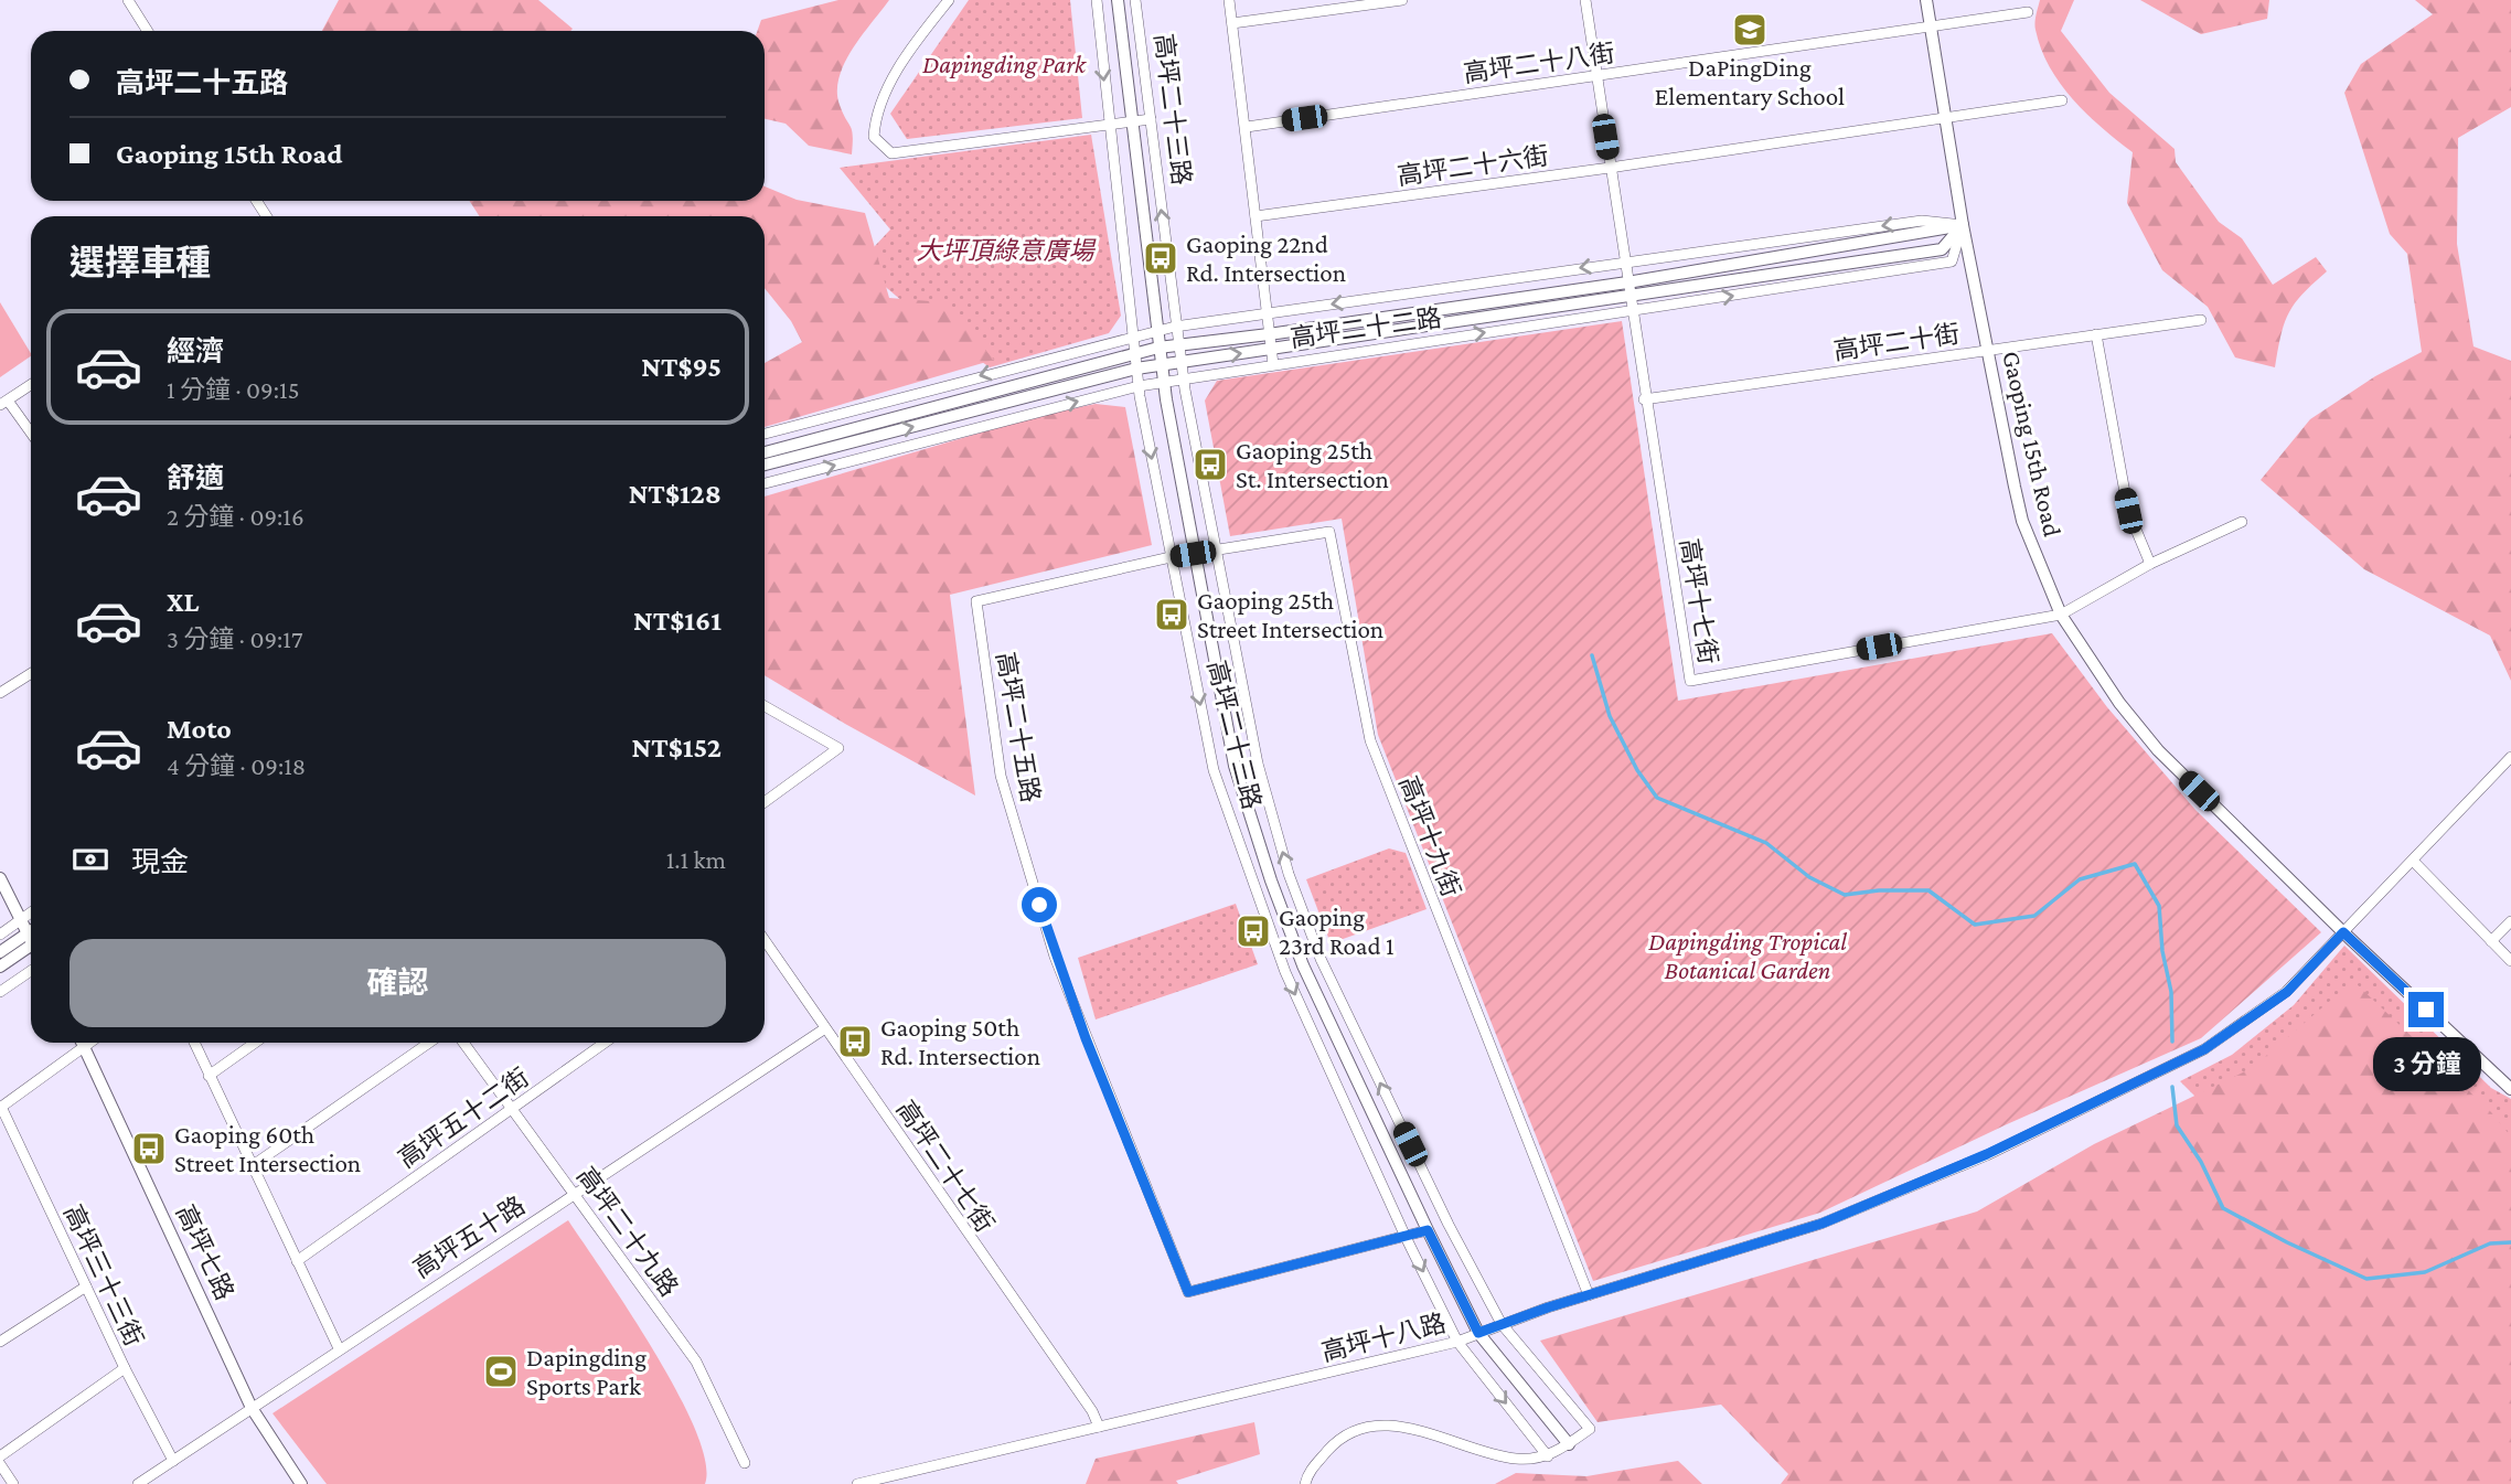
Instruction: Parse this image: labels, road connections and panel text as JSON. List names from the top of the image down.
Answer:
{
  "streets": {
    "street": [
      "高坪二十八街",
      "高坪二十三路",
      "高坪二十六街",
      "高坪二十二路",
      "高坪二十街",
      "Gaoping 15th Road",
      "高坪十七街",
      "高坪二十五路",
      "高坪十九街",
      "高坪五十二街",
      "高坪二十七街",
      "高坪二十九路",
      "高坪五十路",
      "高坪七路",
      "高坪三十三街",
      "高坪十八路"
    ]
  },
  "crossings": [
    ["高坪二十八街", "Gaoping 15th Road"],
    ["高坪二十八街", "高坪十七街"],
    ["高坪二十三路", "高坪二十二路"],
    ["高坪二十三路", "高坪二十五路"],
    ["高坪二十三路", "高坪十九街"],
    ["高坪二十三路", "高坪十八路"],
    ["高坪二十六街", "Gaoping 15th Road"],
    ["高坪二十六街", "高坪十七街"],
    ["高坪二十二路", "Gaoping 15th Road"],
    ["高坪二十二路", "高坪十七街"],
    ["高坪二十街", "Gaoping 15th Road"],
    ["高坪二十街", "高坪十七街"],
    ["Gaoping 15th Road", "高坪十七街"],
    ["Gaoping 15th Road", "高坪十八路"],
    ["高坪二十五路", "高坪十九街"],
    ["高坪十九街", "高坪十八路"],
    ["高坪五十二街", "高坪二十九路"],
    ["高坪二十七街", "高坪五十路"],
    ["高坪二十七街", "高坪十八路"],
    ["高坪二十九路", "高坪五十路"],
    ["高坪五十路", "高坪七路"],
    ["高坪五十路", "高坪三十三街"]
  ],
  "parks": ["Dapingding Park", "大坪頂綠意廣場", "Dapingding Tropical Botanical Garden"],
  "places": {
    "school or university": ["DaPingDing Elementary School"],
    "bus stop": [
      "Gaoping 22nd Rd. Intersection",
      "Gaoping 25th St. Intersection",
      "Gaoping 25th Street Intersection",
      "Gaoping 23rd Road 1",
      "Gaoping 50th Rd. Intersection",
      "Gaoping 60th Street Intersection"
    ],
    "sports": ["Dapingding Sports Park"]
  },
  "page": {
    "banner": ["高坪二十五路", "Gaoping 15th Road"],
    "heading": "選擇車種",
    "list": [
      {
        "name": "經濟",
        "note": "1 分鐘 · 09:15",
        "value": "NT$95"
      },
      {
        "name": "舒適",
        "note": "2 分鐘 · 09:16",
        "value": "NT$128"
      },
      {
        "name": "XL",
        "note": "3 分鐘 · 09:17",
        "value": "NT$161"
      },
      {
        "name": "Moto",
        "note": "4 分鐘 · 09:18",
        "value": "NT$152"
      }
    ],
    "pay": ["現金", "1.1 km"],
    "buttons": "確認",
    "bubble": "3 分鐘"
  }
}
